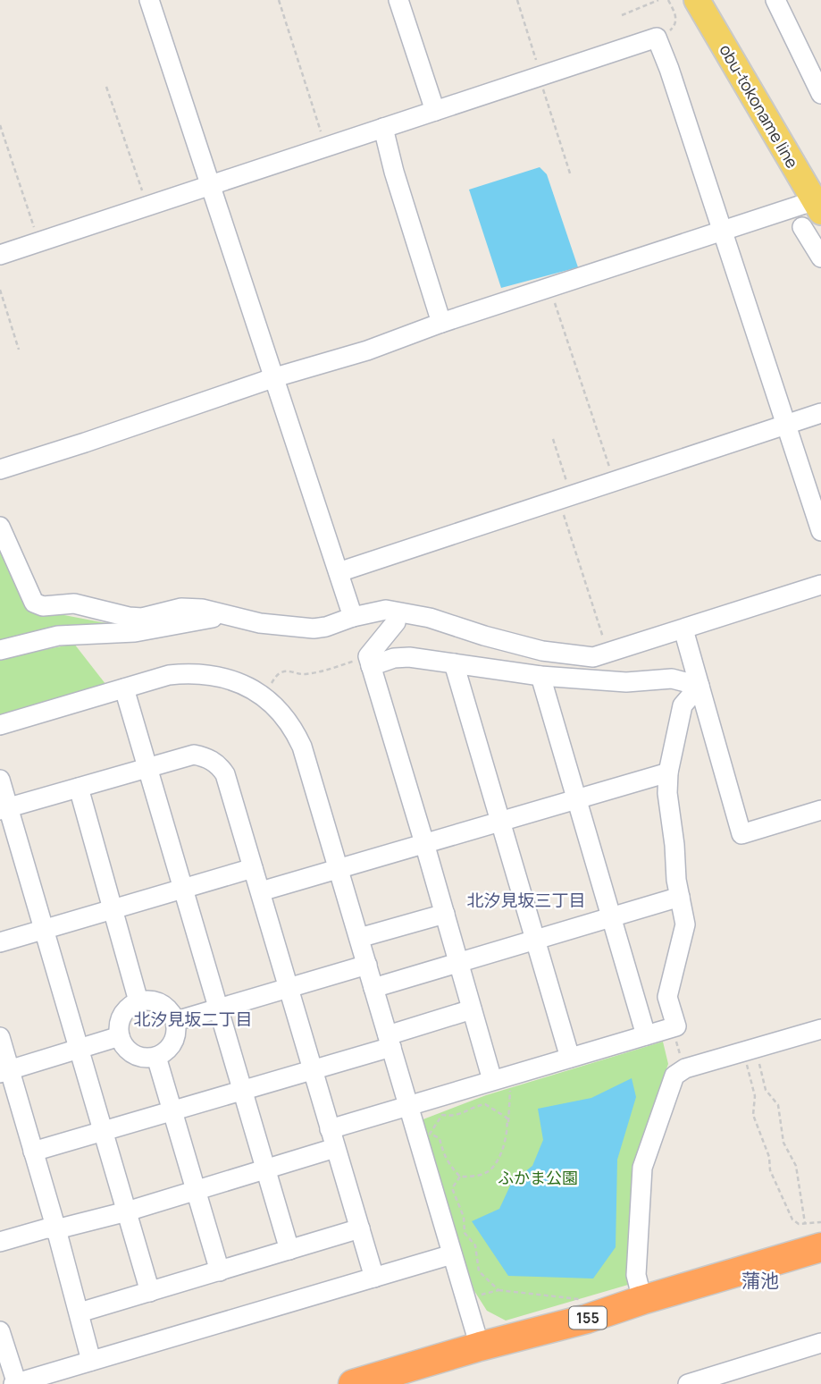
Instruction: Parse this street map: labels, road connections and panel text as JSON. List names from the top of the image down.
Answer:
{
  "streets": {
    "highway": ["155"],
    "main road": ["obu-tokoname line"]
  },
  "districts": ["北汐見坂三丁目", "北汐見坂二丁目", "蒲池"],
  "parks": ["ふかま公園"]
}
